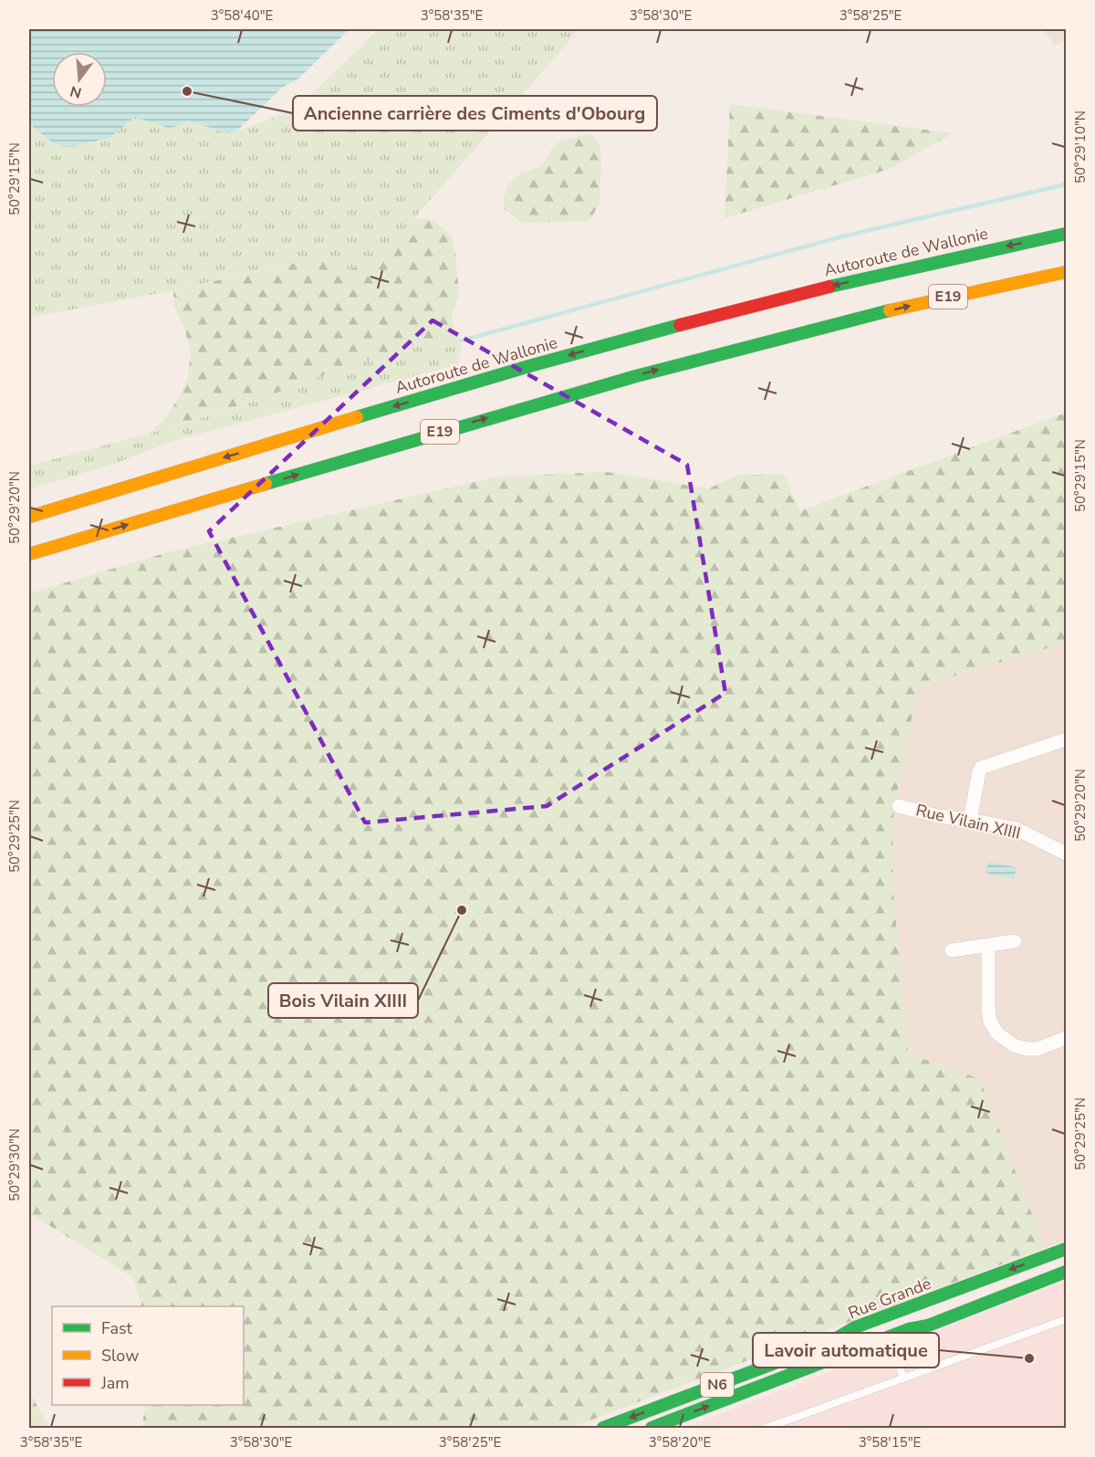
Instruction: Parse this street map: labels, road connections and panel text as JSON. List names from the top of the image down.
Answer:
{
  "streets": {
    "main road": [
      "Autoroute de Wallonie",
      "E19",
      "Rue Grande",
      "N6"
    ],
    "street": ["Rue Vilain XIIII"]
  },
  "places": ["Ancienne carrière des Ciments d'Obourg", "Bois Vilain XIIII", "Lavoir automatique"],
  "legend": ["Fast", "Slow", "Jam"],
  "north": "bottom",
  "coordinates": [
    "3°58'40\"E",
    "3°58'35\"E",
    "3°58'30\"E",
    "3°58'25\"E",
    "50°29'10\"N",
    "50°29'15\"N",
    "50°29'20\"N",
    "50°29'25\"N",
    "50°29'30\"N",
    "3°58'20\"E",
    "3°58'15\"E"
  ]
}
